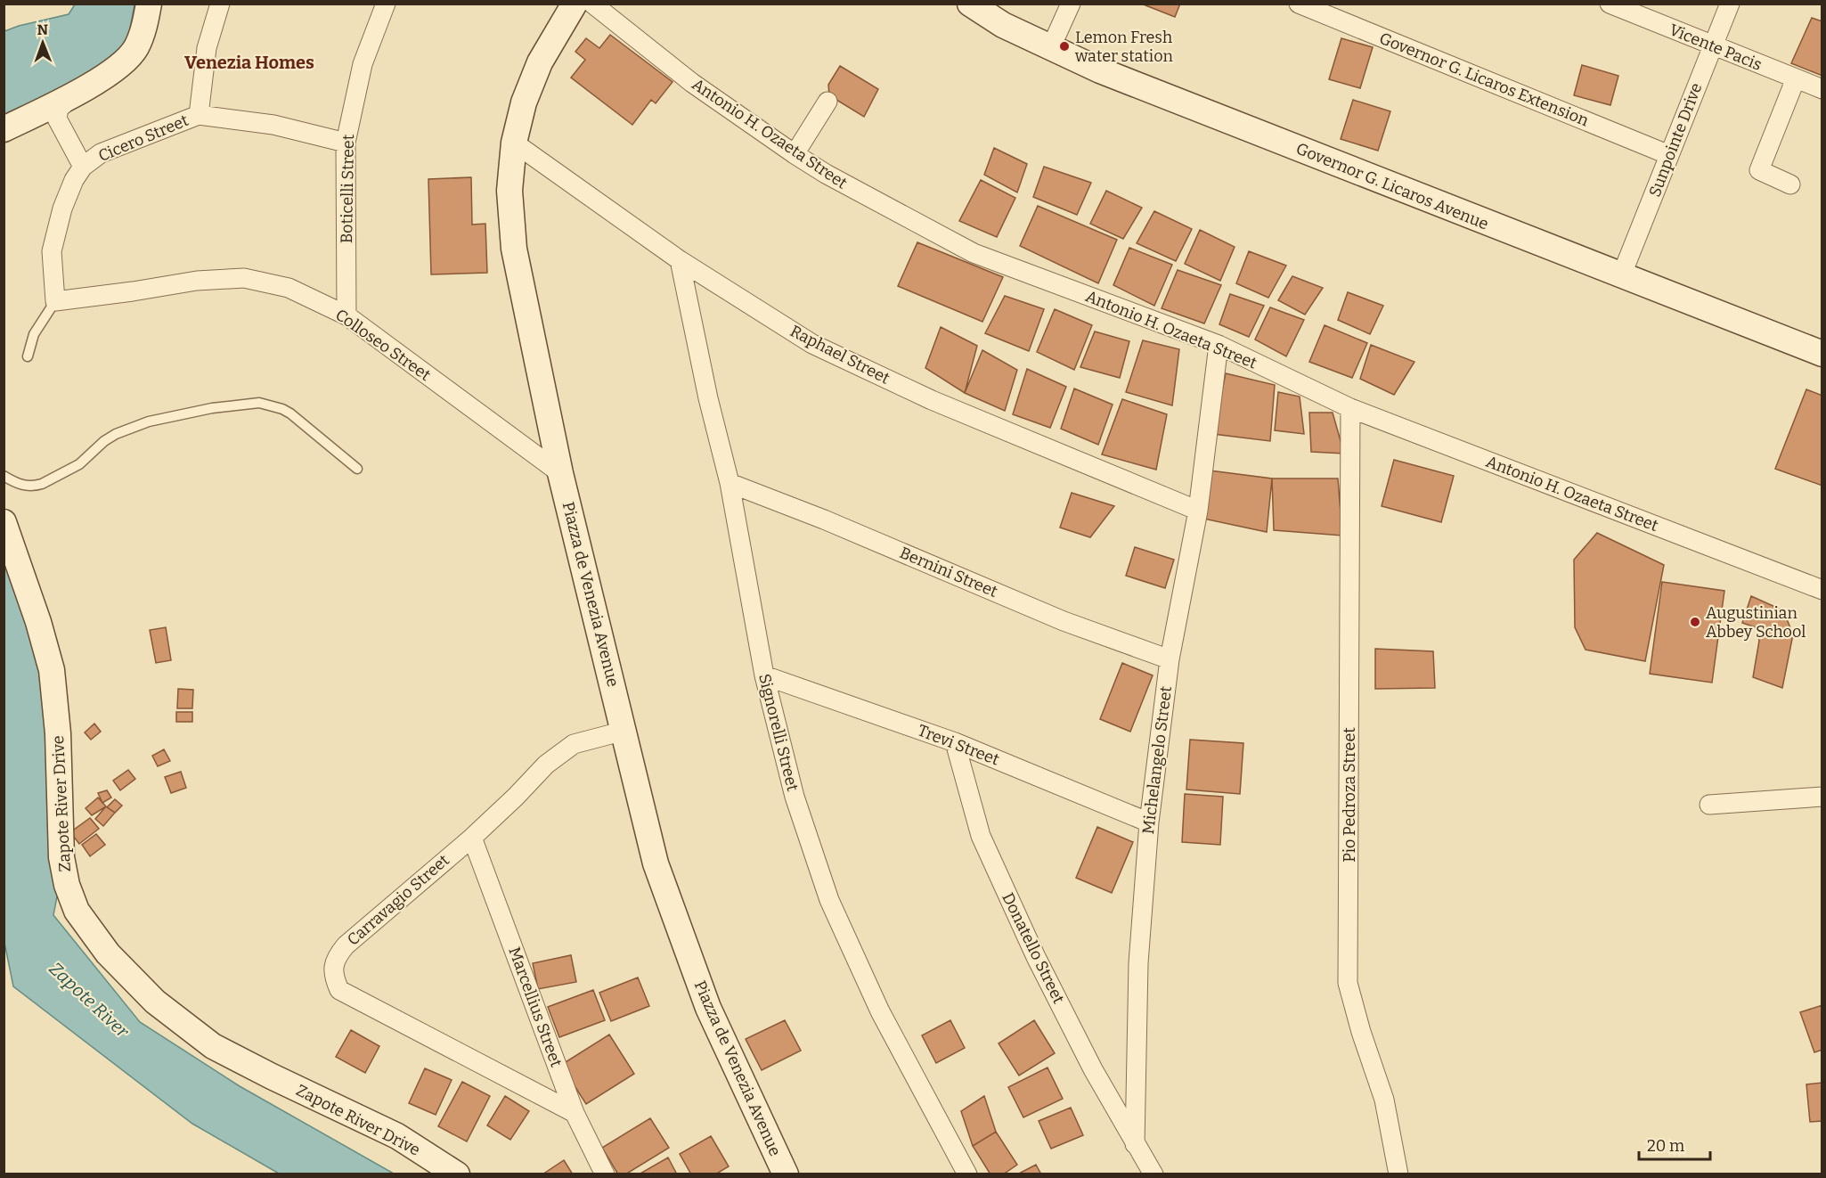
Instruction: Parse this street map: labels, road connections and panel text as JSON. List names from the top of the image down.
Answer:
{
  "streets": {
    "street": [
      "Vicente Pacis",
      "Governor G. Licaros Extension",
      "Antonio H. Ozaeta Street",
      "Cicero Street",
      "Sunpointe Drive",
      "Governor G. Licaros Avenue",
      "Boticelli Street",
      "Colloseo Street",
      "Raphael Street",
      "Bernini Street",
      "Piazza de Venezia Avenue",
      "Signorelli Street",
      "Trevi Street",
      "Michelangelo Street",
      "Pio Pedroza Street",
      "Zapote River Drive",
      "Carravagio Street",
      "Donatello Street",
      "Marcellius Street"
    ]
  },
  "crossings": [
    ["Vicente Pacis", "Sunpointe Drive"],
    ["Governor G. Licaros Extension", "Sunpointe Drive"],
    ["Antonio H. Ozaeta Street", "Michelangelo Street"],
    ["Antonio H. Ozaeta Street", "Pio Pedroza Street"],
    ["Cicero Street", "Boticelli Street"],
    ["Cicero Street", "Colloseo Street"],
    ["Sunpointe Drive", "Governor G. Licaros Avenue"],
    ["Boticelli Street", "Colloseo Street"],
    ["Colloseo Street", "Piazza de Venezia Avenue"],
    ["Raphael Street", "Piazza de Venezia Avenue"],
    ["Raphael Street", "Signorelli Street"],
    ["Raphael Street", "Michelangelo Street"],
    ["Bernini Street", "Signorelli Street"],
    ["Bernini Street", "Michelangelo Street"],
    ["Piazza de Venezia Avenue", "Carravagio Street"],
    ["Signorelli Street", "Trevi Street"],
    ["Trevi Street", "Michelangelo Street"],
    ["Trevi Street", "Donatello Street"],
    ["Michelangelo Street", "Donatello Street"],
    ["Carravagio Street", "Marcellius Street"]
  ],
  "districts": ["Venezia Homes"],
  "water": ["Zapote River"],
  "places": ["Lemon Fresh water station", "Augustinian Abbey School"],
  "scale_bar": "20 m",
  "north": "top"
}
